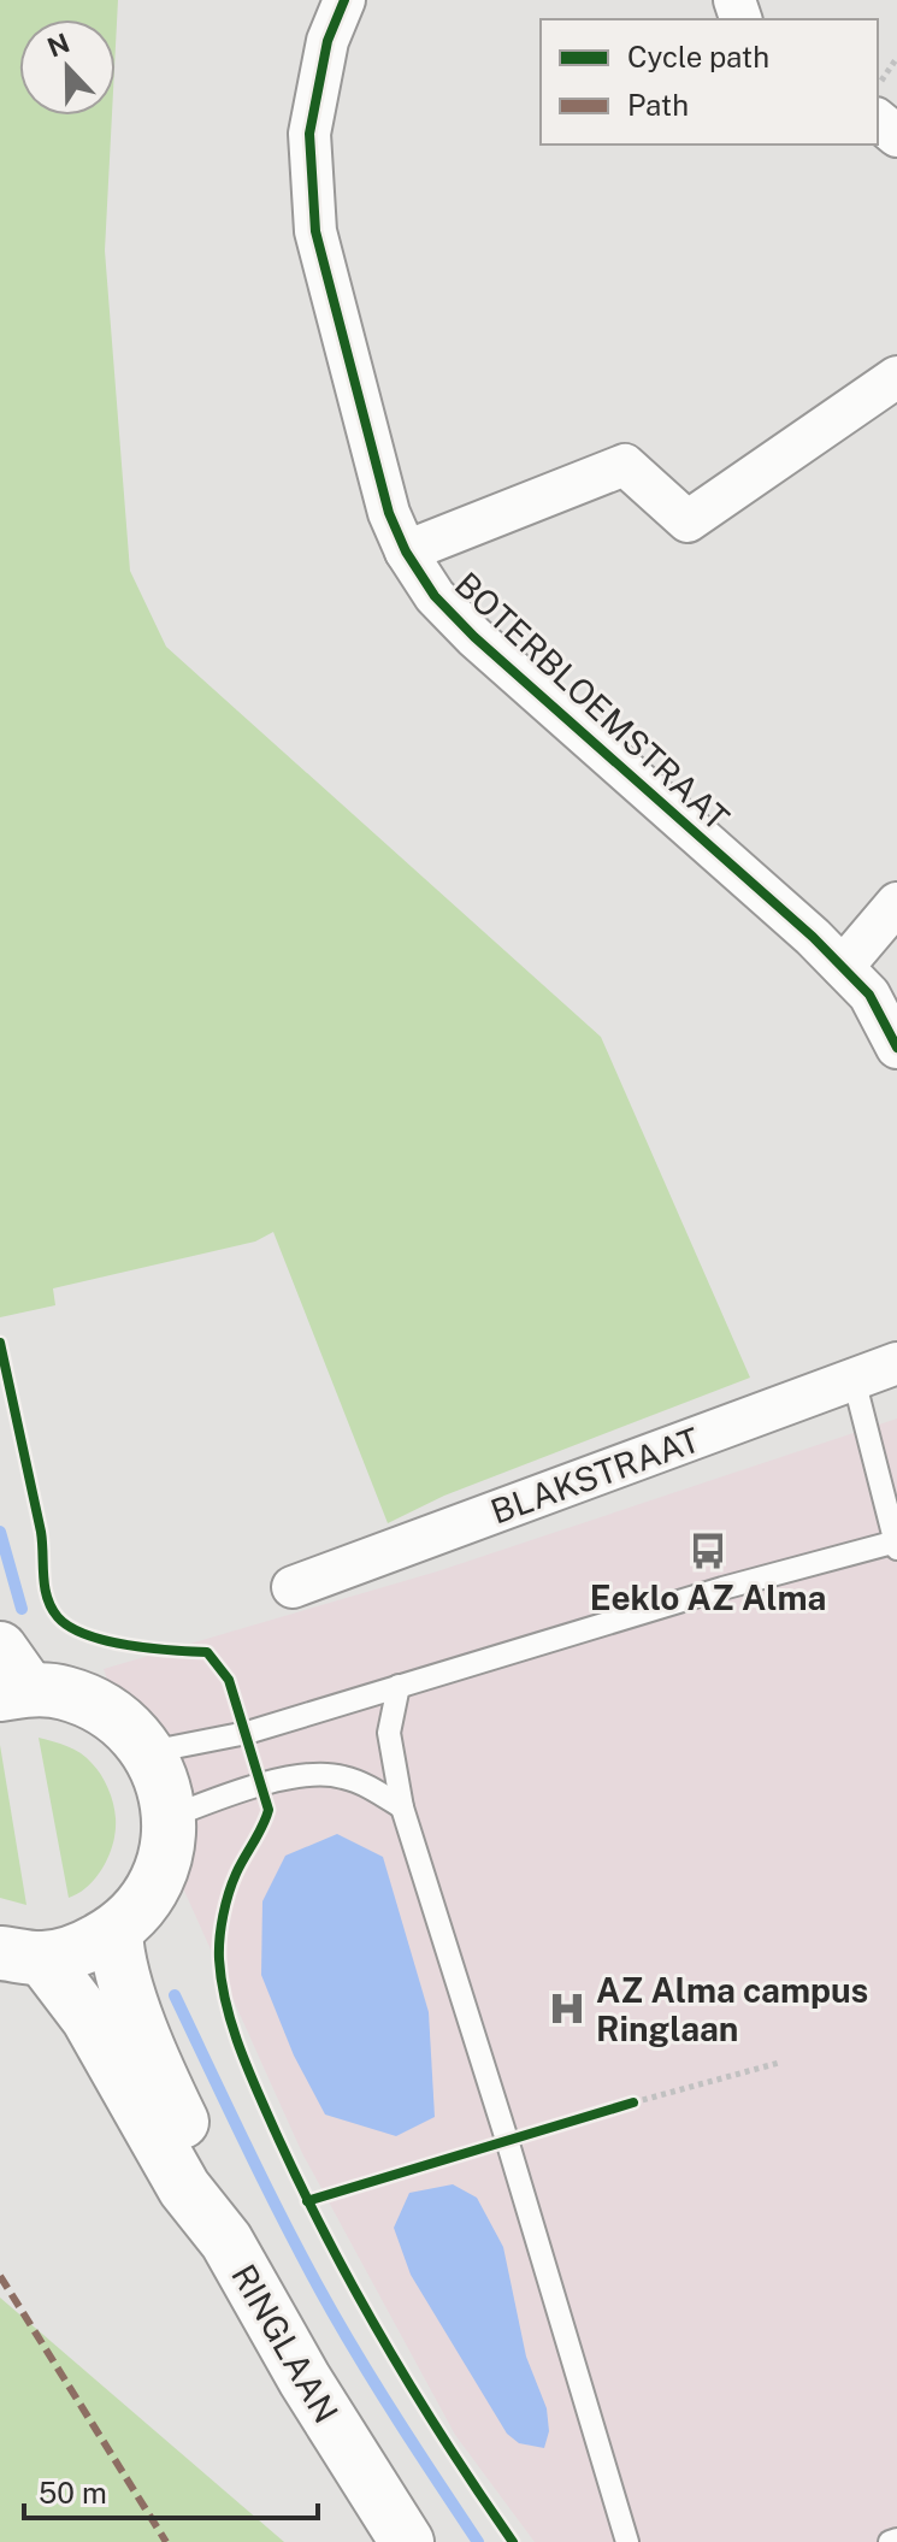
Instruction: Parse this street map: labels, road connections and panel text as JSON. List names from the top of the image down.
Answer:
{
  "streets": {
    "main road": ["RINGLAAN"],
    "street": ["BOTERBLOEMSTRAAT", "BLAKSTRAAT"]
  },
  "places": {
    "bus stop": ["Eeklo AZ Alma"],
    "hospital": ["AZ Alma campus Ringlaan"]
  },
  "legend": ["Cycle path", "Path"],
  "scale_bar": "50 m",
  "north": "top"
}
